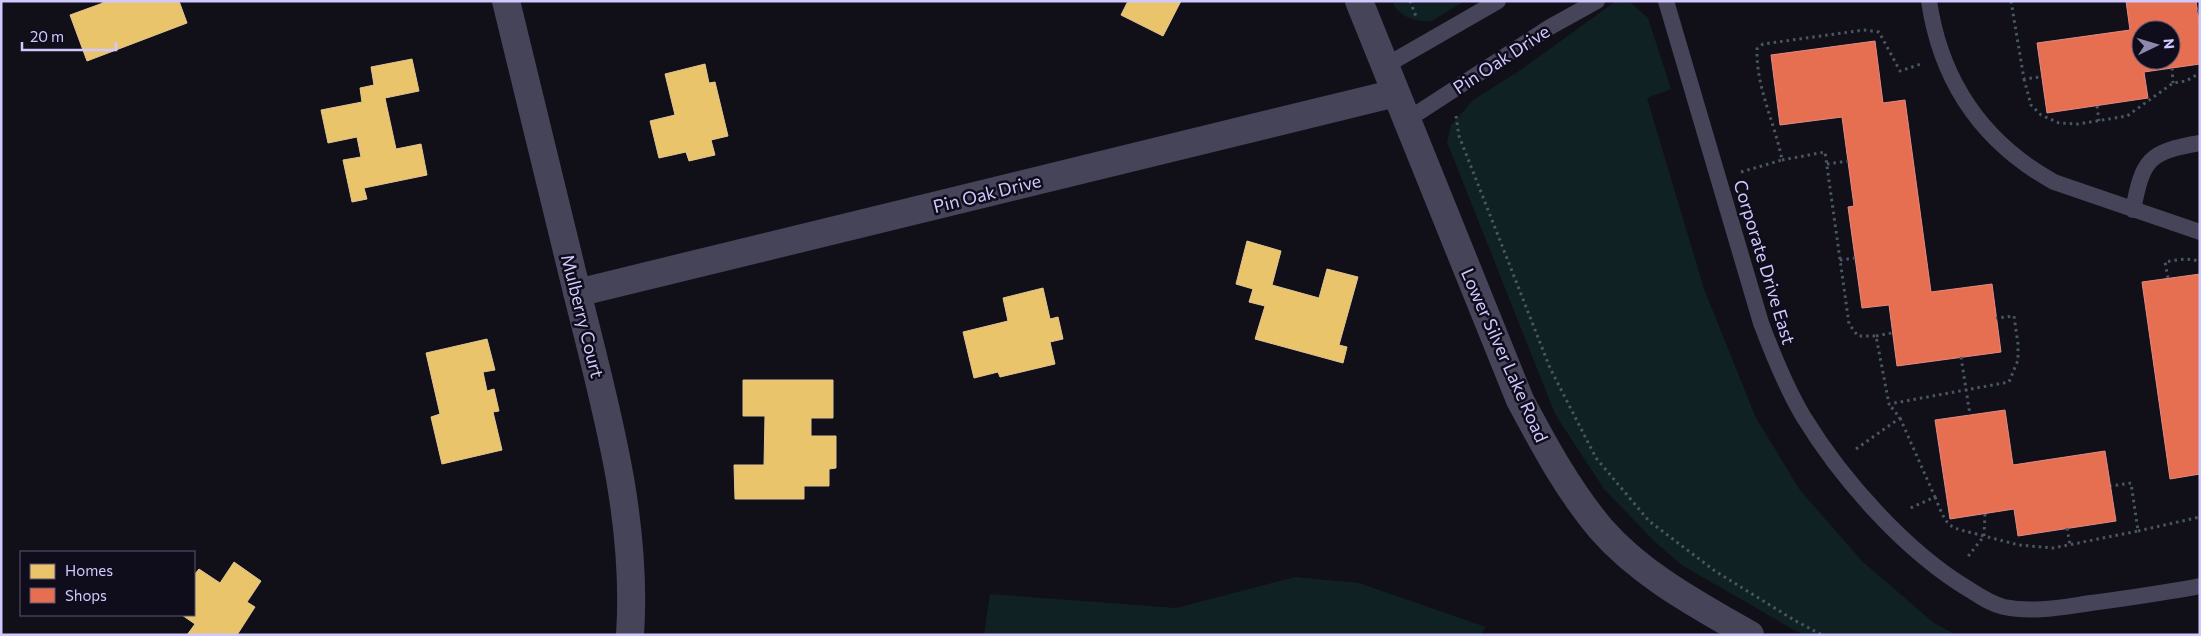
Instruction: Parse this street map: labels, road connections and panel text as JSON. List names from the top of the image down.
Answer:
{
  "streets": {
    "street": ["Pin Oak Drive", "Mulberry Court", "Lower Silver Lake Road"],
    "lane": ["Corporate Drive East"]
  },
  "crossings": [
    ["Pin Oak Drive", "Mulberry Court"],
    ["Pin Oak Drive", "Lower Silver Lake Road"]
  ],
  "legend": ["Homes", "Shops"],
  "scale_bar": "20 m",
  "north": "right"
}
